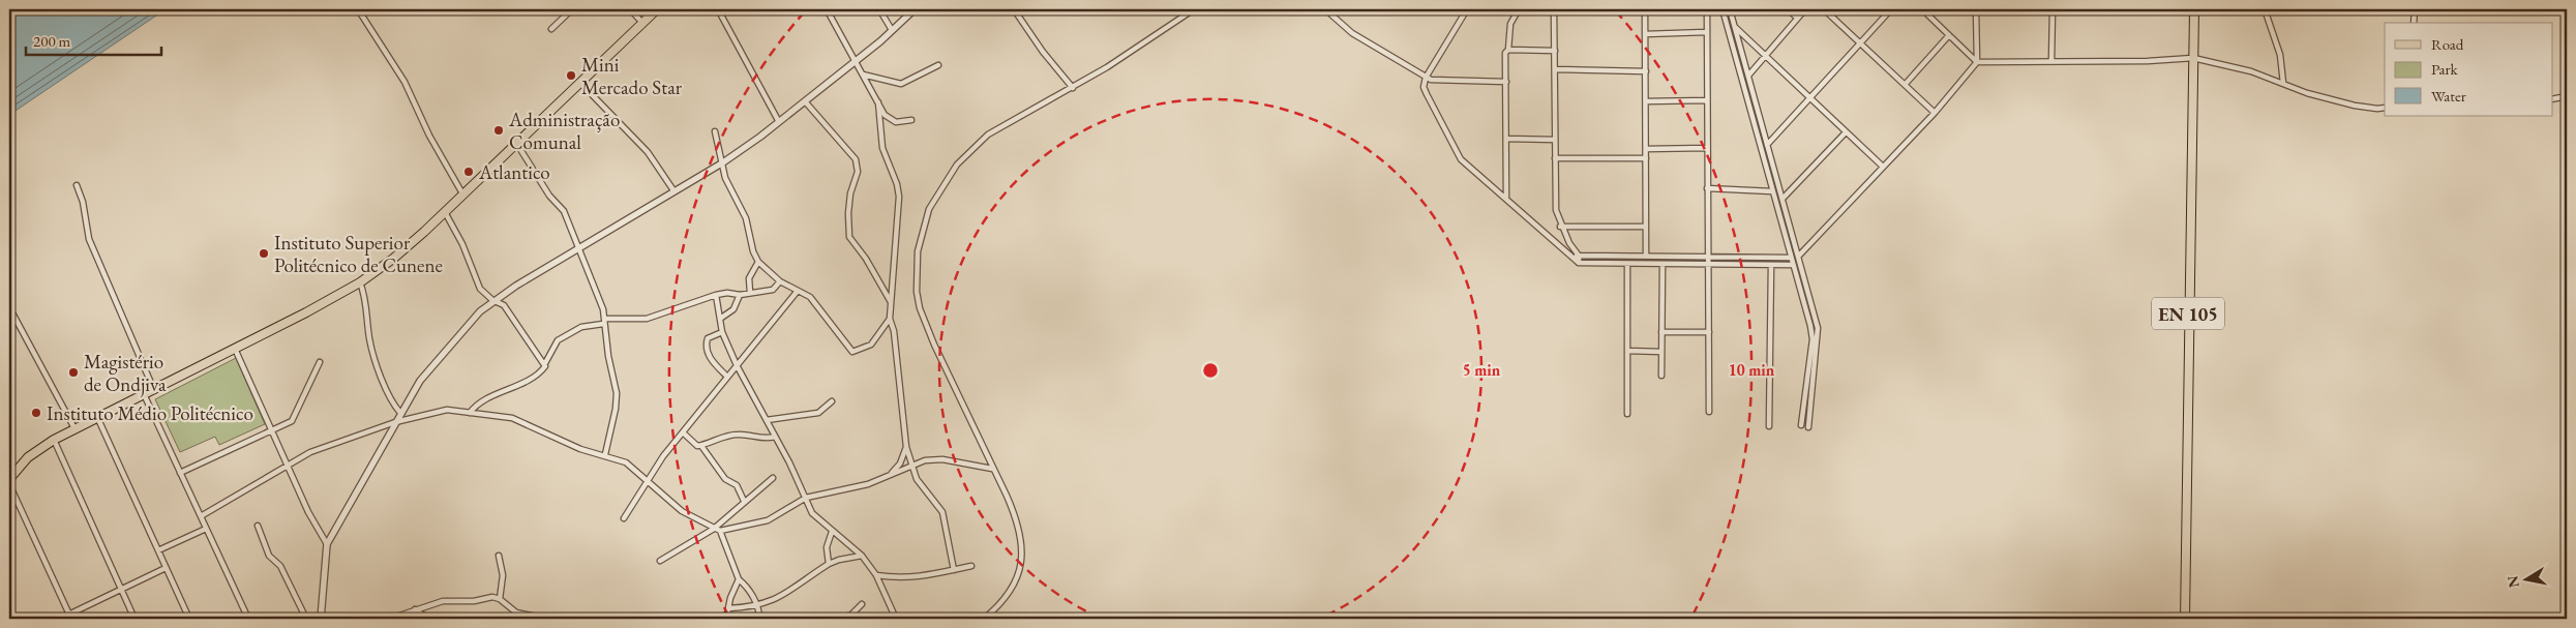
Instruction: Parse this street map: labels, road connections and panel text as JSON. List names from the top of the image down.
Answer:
{
  "streets": {
    "main road": ["EN 105"]
  },
  "places": [
    "Mini Mercado Star",
    "Administração Comunal",
    "Atlantico",
    "Instituto Superior Politécnico de Cunene",
    "Magistério de Ondjiva",
    "Instituto Médio Politécnico"
  ],
  "legend": ["Road", "Park", "Water"],
  "scale_bar": "200 m",
  "north": "left",
  "rings": ["5 min", "10 min"]
}
